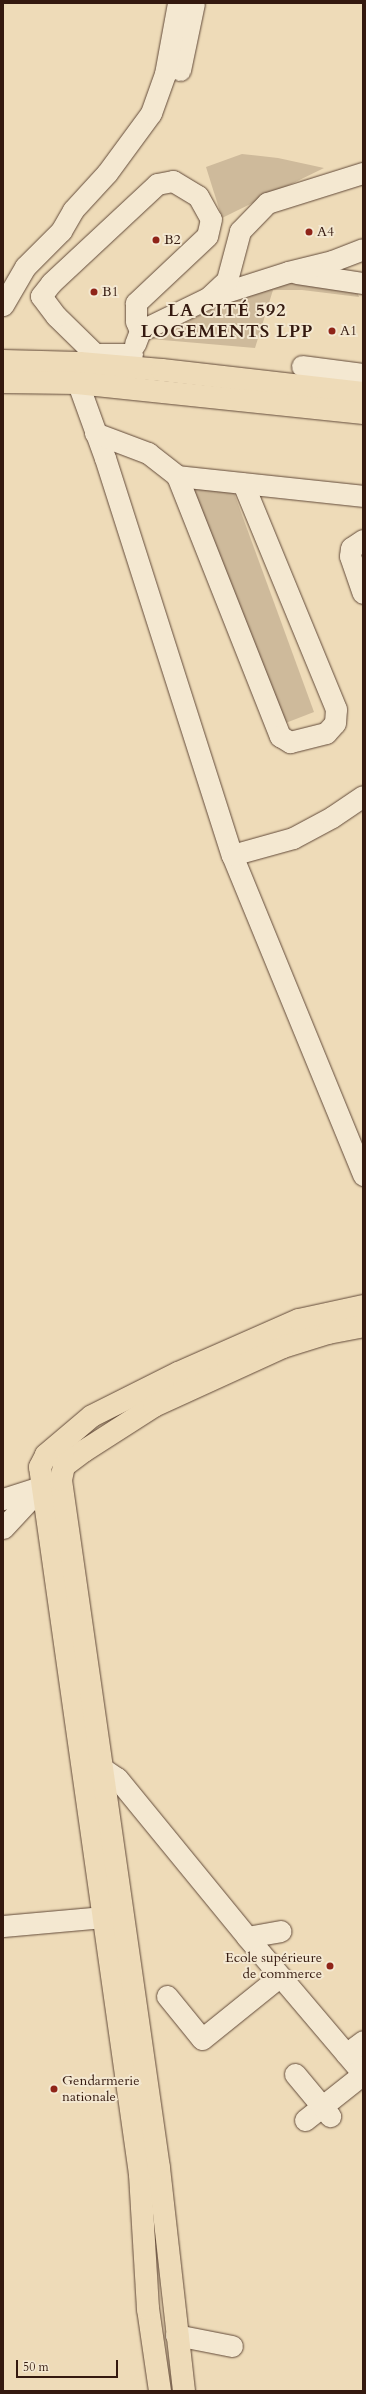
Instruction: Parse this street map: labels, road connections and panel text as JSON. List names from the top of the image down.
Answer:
{
  "districts": ["LA CITÉ 592 LOGEMENTS LPP"],
  "places": [
    "A4",
    "B2",
    "B1",
    "A1",
    "Ecole supérieure de commerce",
    "Gendarmerie nationale"
  ],
  "scale_bar": "50 m"
}
